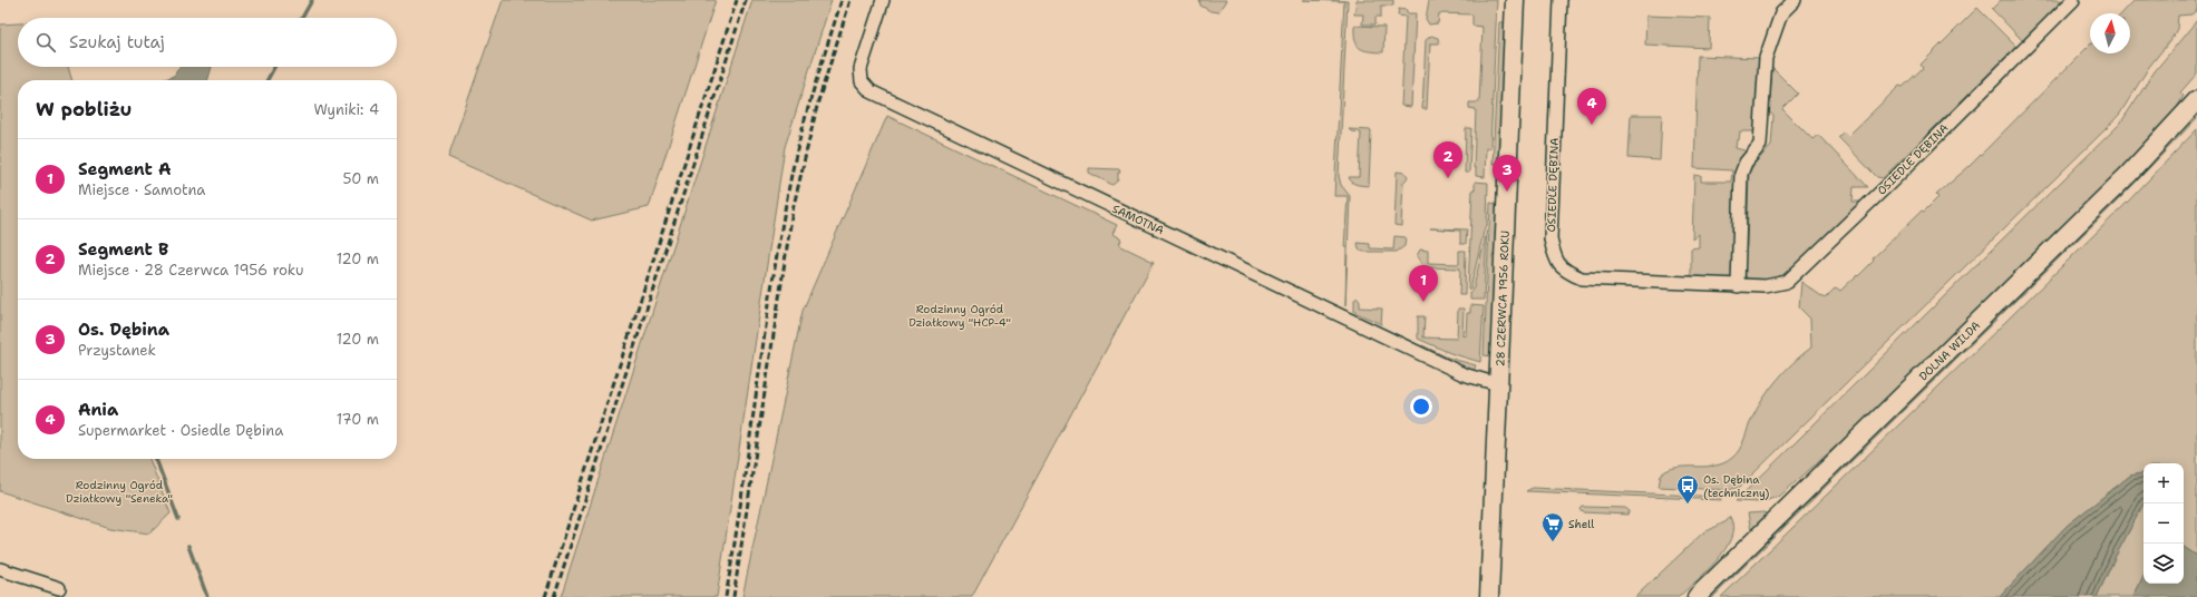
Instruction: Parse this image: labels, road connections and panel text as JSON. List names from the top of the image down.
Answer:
{
  "streets": {
    "main road": ["28 CZERWCA 1956 ROKU", "DOLNA WILDA"],
    "street": ["OSIEDLE DĘBINA", "SAMOTNA"]
  },
  "crossings": [
    ["SAMOTNA", "28 CZERWCA 1956 ROKU"]
  ],
  "parks": ["Rodzinny Ogród Działkowy \"HCP-4\"", "Rodzinny Ogród Działkowy \"Seneka\""],
  "places": {
    "bus stop": ["Os. Dębina (techniczny)"],
    "supermarket": ["Shell"]
  },
  "north": "top",
  "page": {
    "search": "Szukaj tutaj",
    "heading": ["W pobliżu", "Wyniki: 4"],
    "pins": [
      "4",
      "2",
      "3",
      "1"
    ],
    "list": [
      {
        "mark": "1",
        "name": "Segment A",
        "note": "Miejsce · Samotna",
        "value": "50 m"
      },
      {
        "mark": "2",
        "name": "Segment B",
        "note": "Miejsce · 28 Czerwca 1956 roku",
        "value": "120 m"
      },
      {
        "mark": "3",
        "name": "Os. Dębina",
        "note": "Przystanek",
        "value": "120 m"
      },
      {
        "mark": "4",
        "name": "Ania",
        "note": "Supermarket · Osiedle Dębina",
        "value": "170 m"
      }
    ],
    "map_buttons": ["+", "−"]
  }
}
